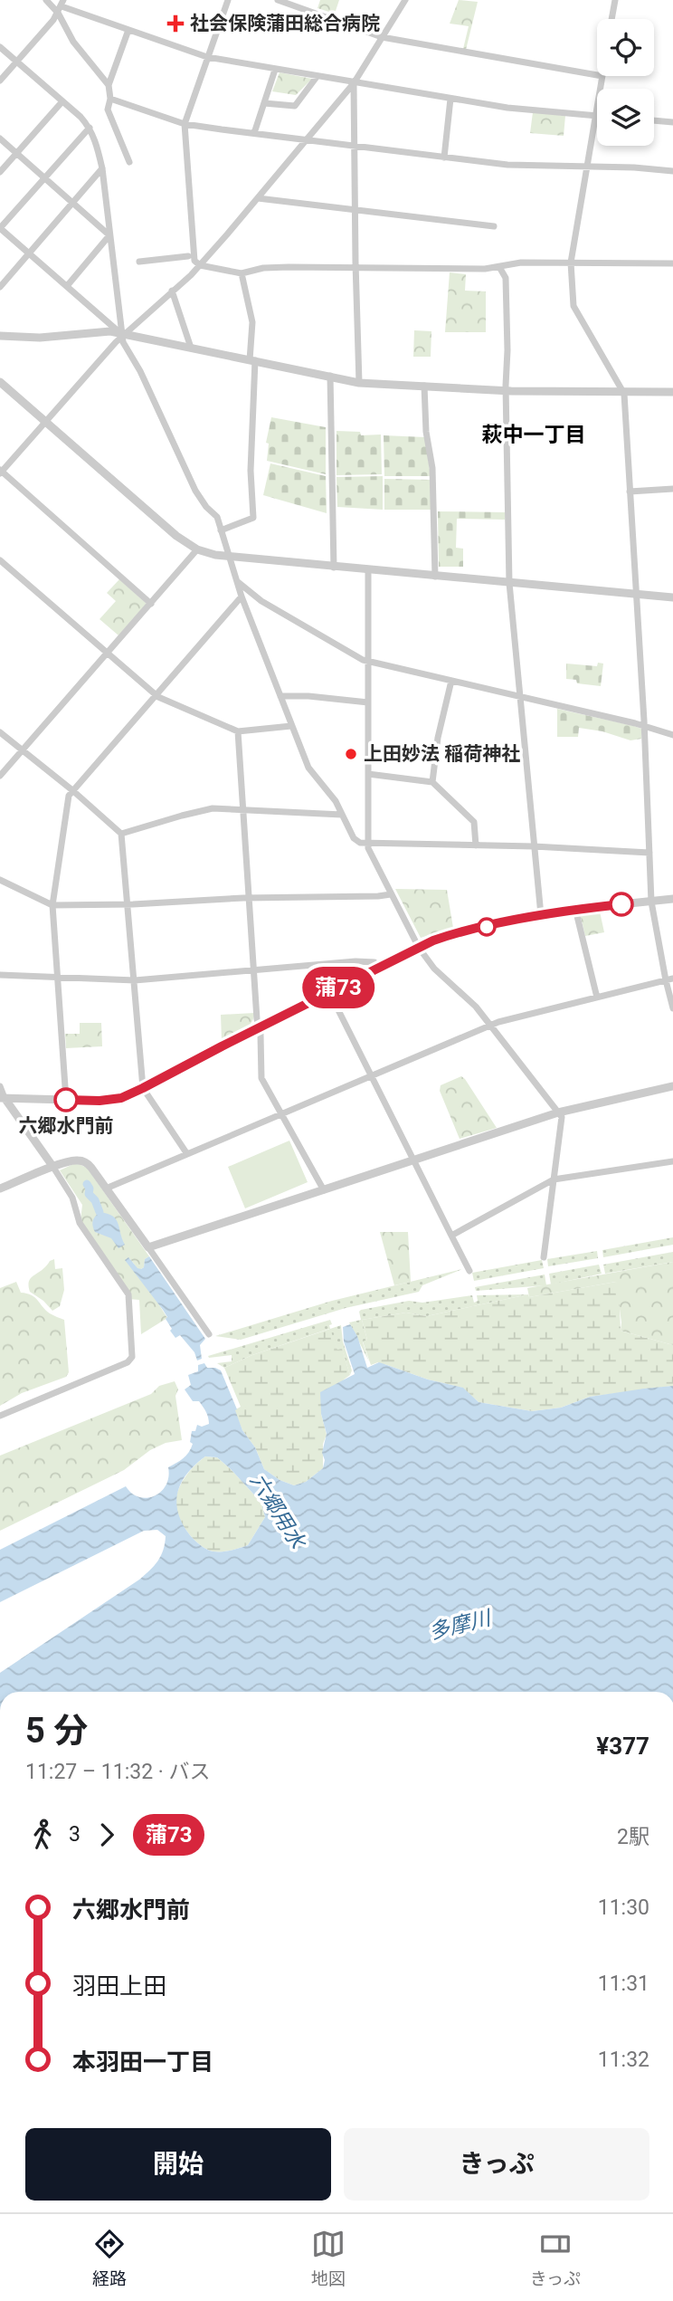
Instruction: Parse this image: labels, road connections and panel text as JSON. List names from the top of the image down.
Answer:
{
  "districts": ["萩中一丁目"],
  "water": ["六郷用水", "多摩川"],
  "places": {
    "health": ["社会保険蒲田総合病院"],
    "other": ["上田妙法 稲荷神社", "六郷水門前"]
  },
  "lines": ["bus line 蒲73"],
  "page": {
    "on_map": "蒲73",
    "heading": ["5 分", "11:27 – 11:32 · バス", "¥377"],
    "legs": ["3", "蒲73", "2駅"],
    "list": [
      {
        "name": "六郷水門前",
        "value": "11:30"
      },
      {
        "name": "羽田上田",
        "value": "11:31"
      },
      {
        "name": "本羽田一丁目",
        "value": "11:32"
      }
    ],
    "buttons": ["開始", "きっぷ"],
    "tabs": ["経路", "地図", "きっぷ"]
  }
}
